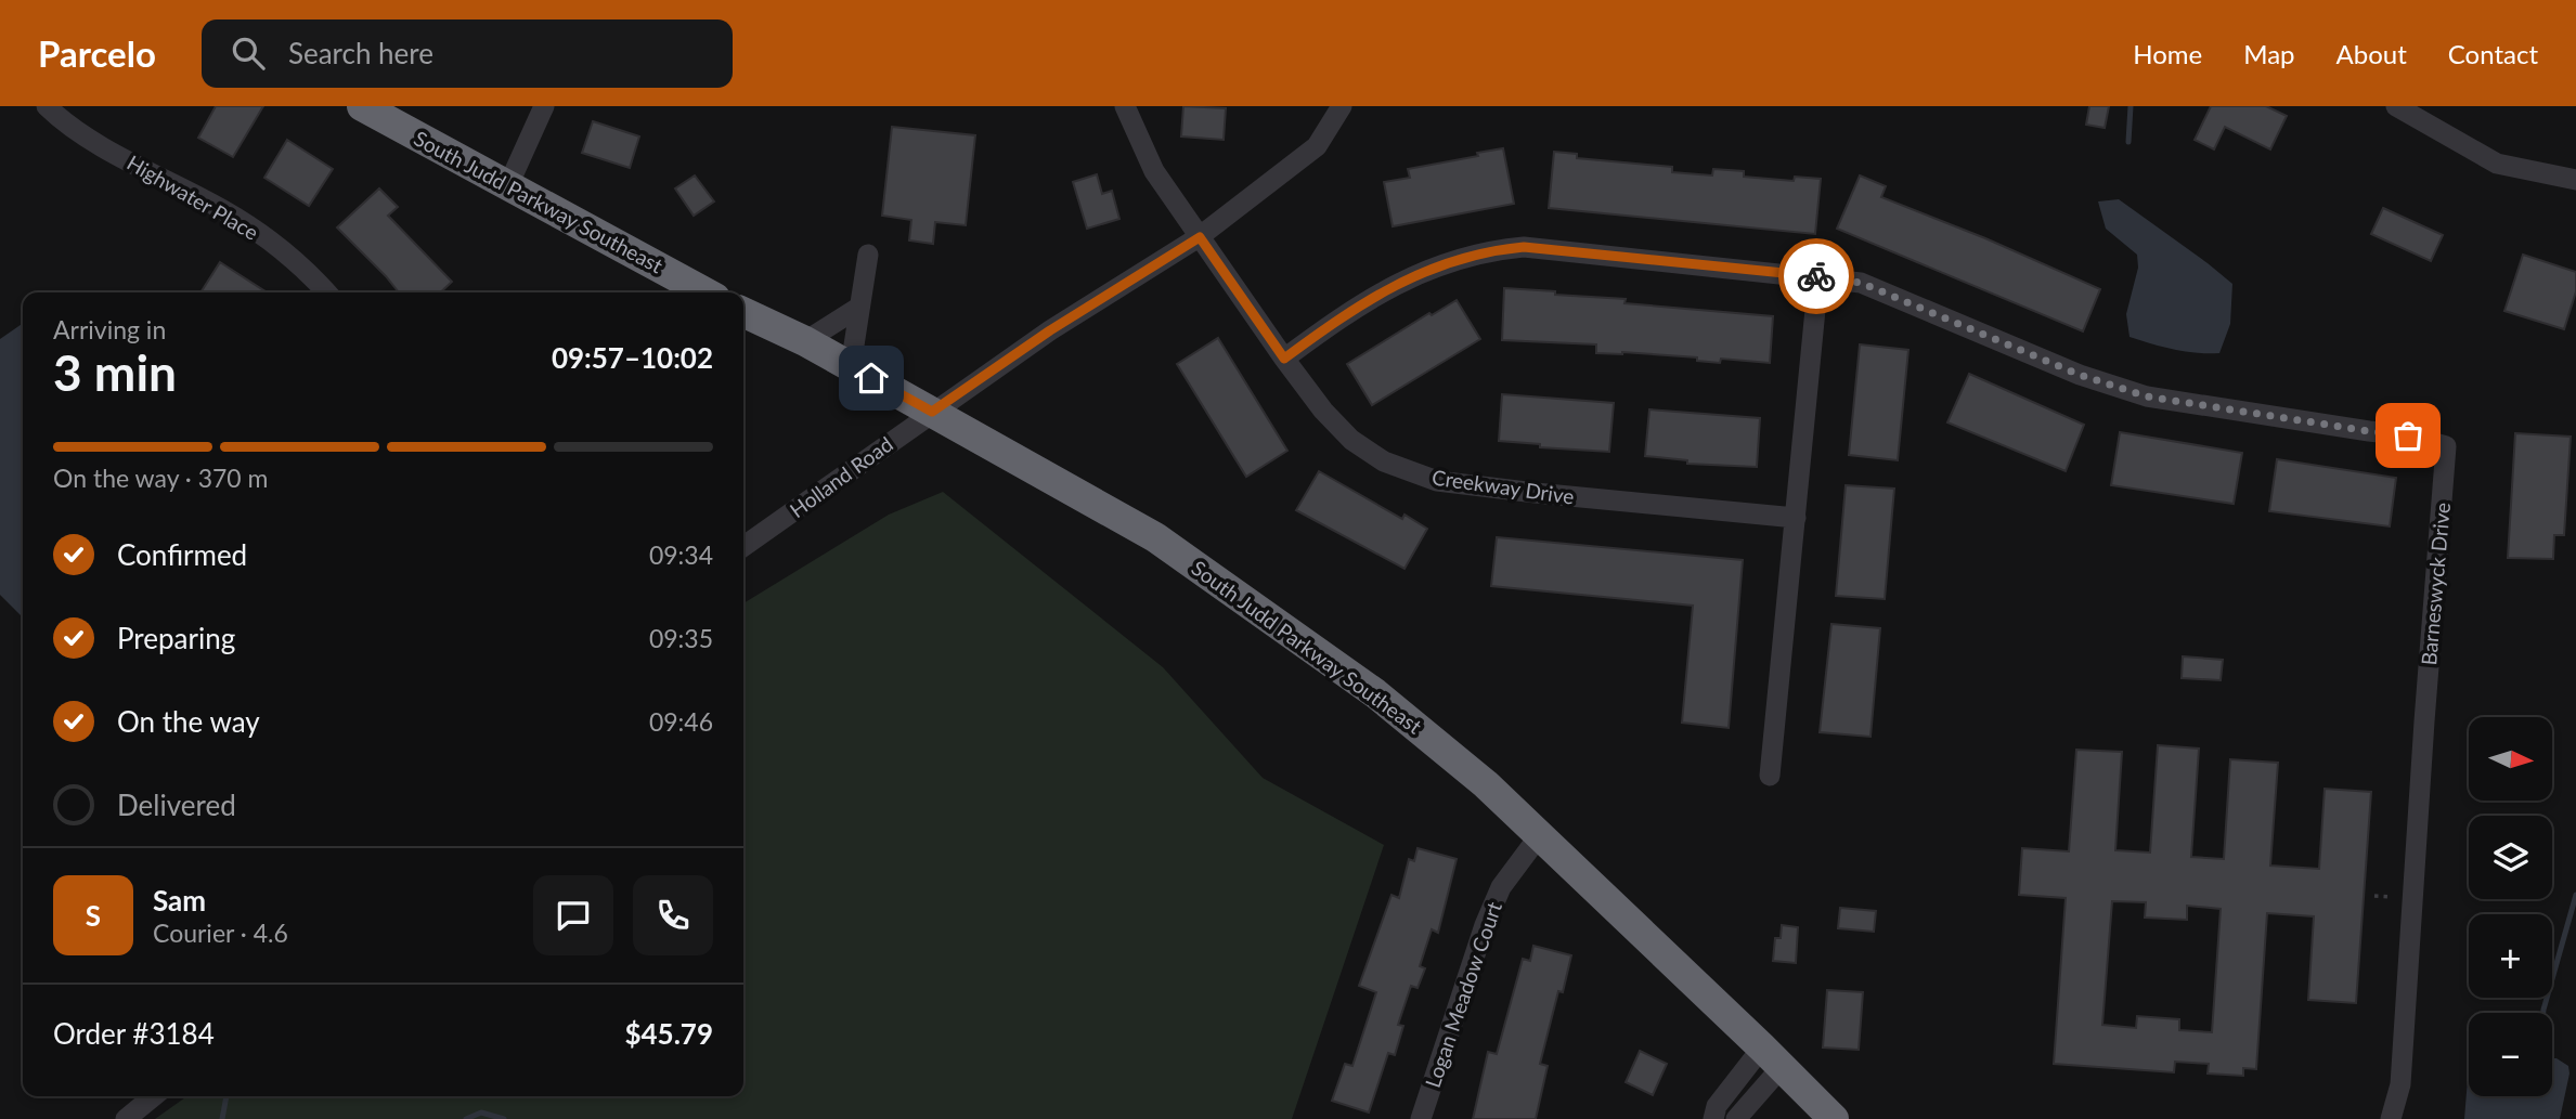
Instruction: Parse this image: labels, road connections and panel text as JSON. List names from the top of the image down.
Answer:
{
  "streets": {
    "highway": ["South Judd Parkway Southeast"],
    "street": [
      "Highwater Place",
      "Holland Road",
      "Creekway Drive",
      "Barneswyck Drive",
      "Logan Meadow Court"
    ]
  },
  "crossings": [
    ["South Judd Parkway Southeast", "Holland Road"],
    ["South Judd Parkway Southeast", "Logan Meadow Court"],
    ["Holland Road", "Creekway Drive"],
    ["Creekway Drive", "Barneswyck Drive"]
  ],
  "north": "right",
  "page": {
    "header": "Parcelo",
    "search": "Search here",
    "nav": [
      "Home",
      "Map",
      "About",
      "Contact"
    ],
    "heading": ["3 min", "Arriving in", "09:57–10:02"],
    "panel": [
      "Sam",
      "Courier · 4.6",
      "Order #3184",
      "$45.79"
    ],
    "bar": "On the way · 370 m",
    "list": [
      ["Confirmed", "09:34"],
      ["Preparing", "09:35"],
      ["On the way", "09:46"],
      "Delivered"
    ],
    "map_buttons": ["+", "−"],
    "round": "S"
  }
}
